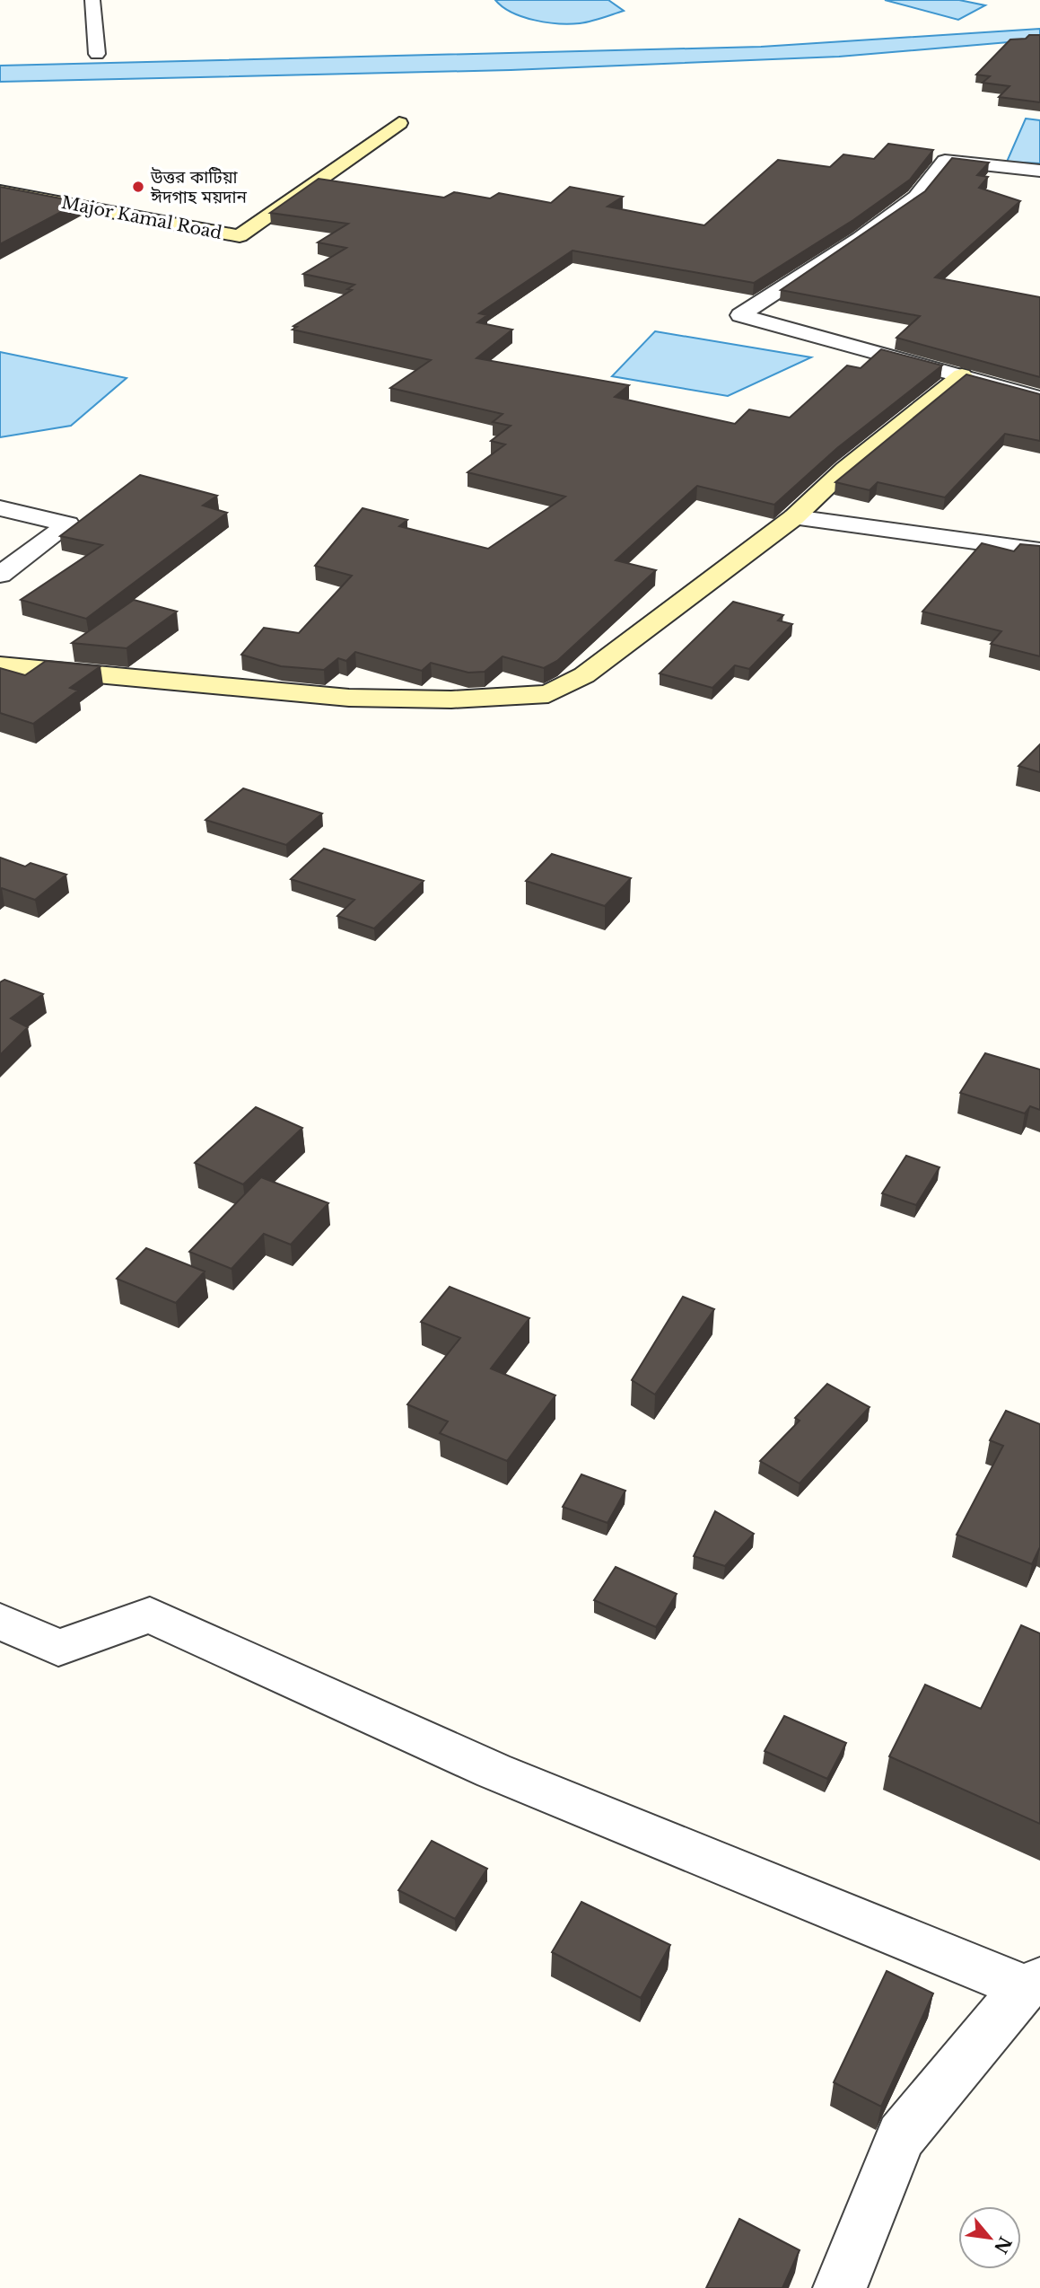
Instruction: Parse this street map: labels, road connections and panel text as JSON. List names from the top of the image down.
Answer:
{
  "streets": {
    "street": ["Major Kamal Road"]
  },
  "places": ["উত্তর কাটিয়া ঈদগাহ ময়দান"],
  "north": "bottom right"
}
